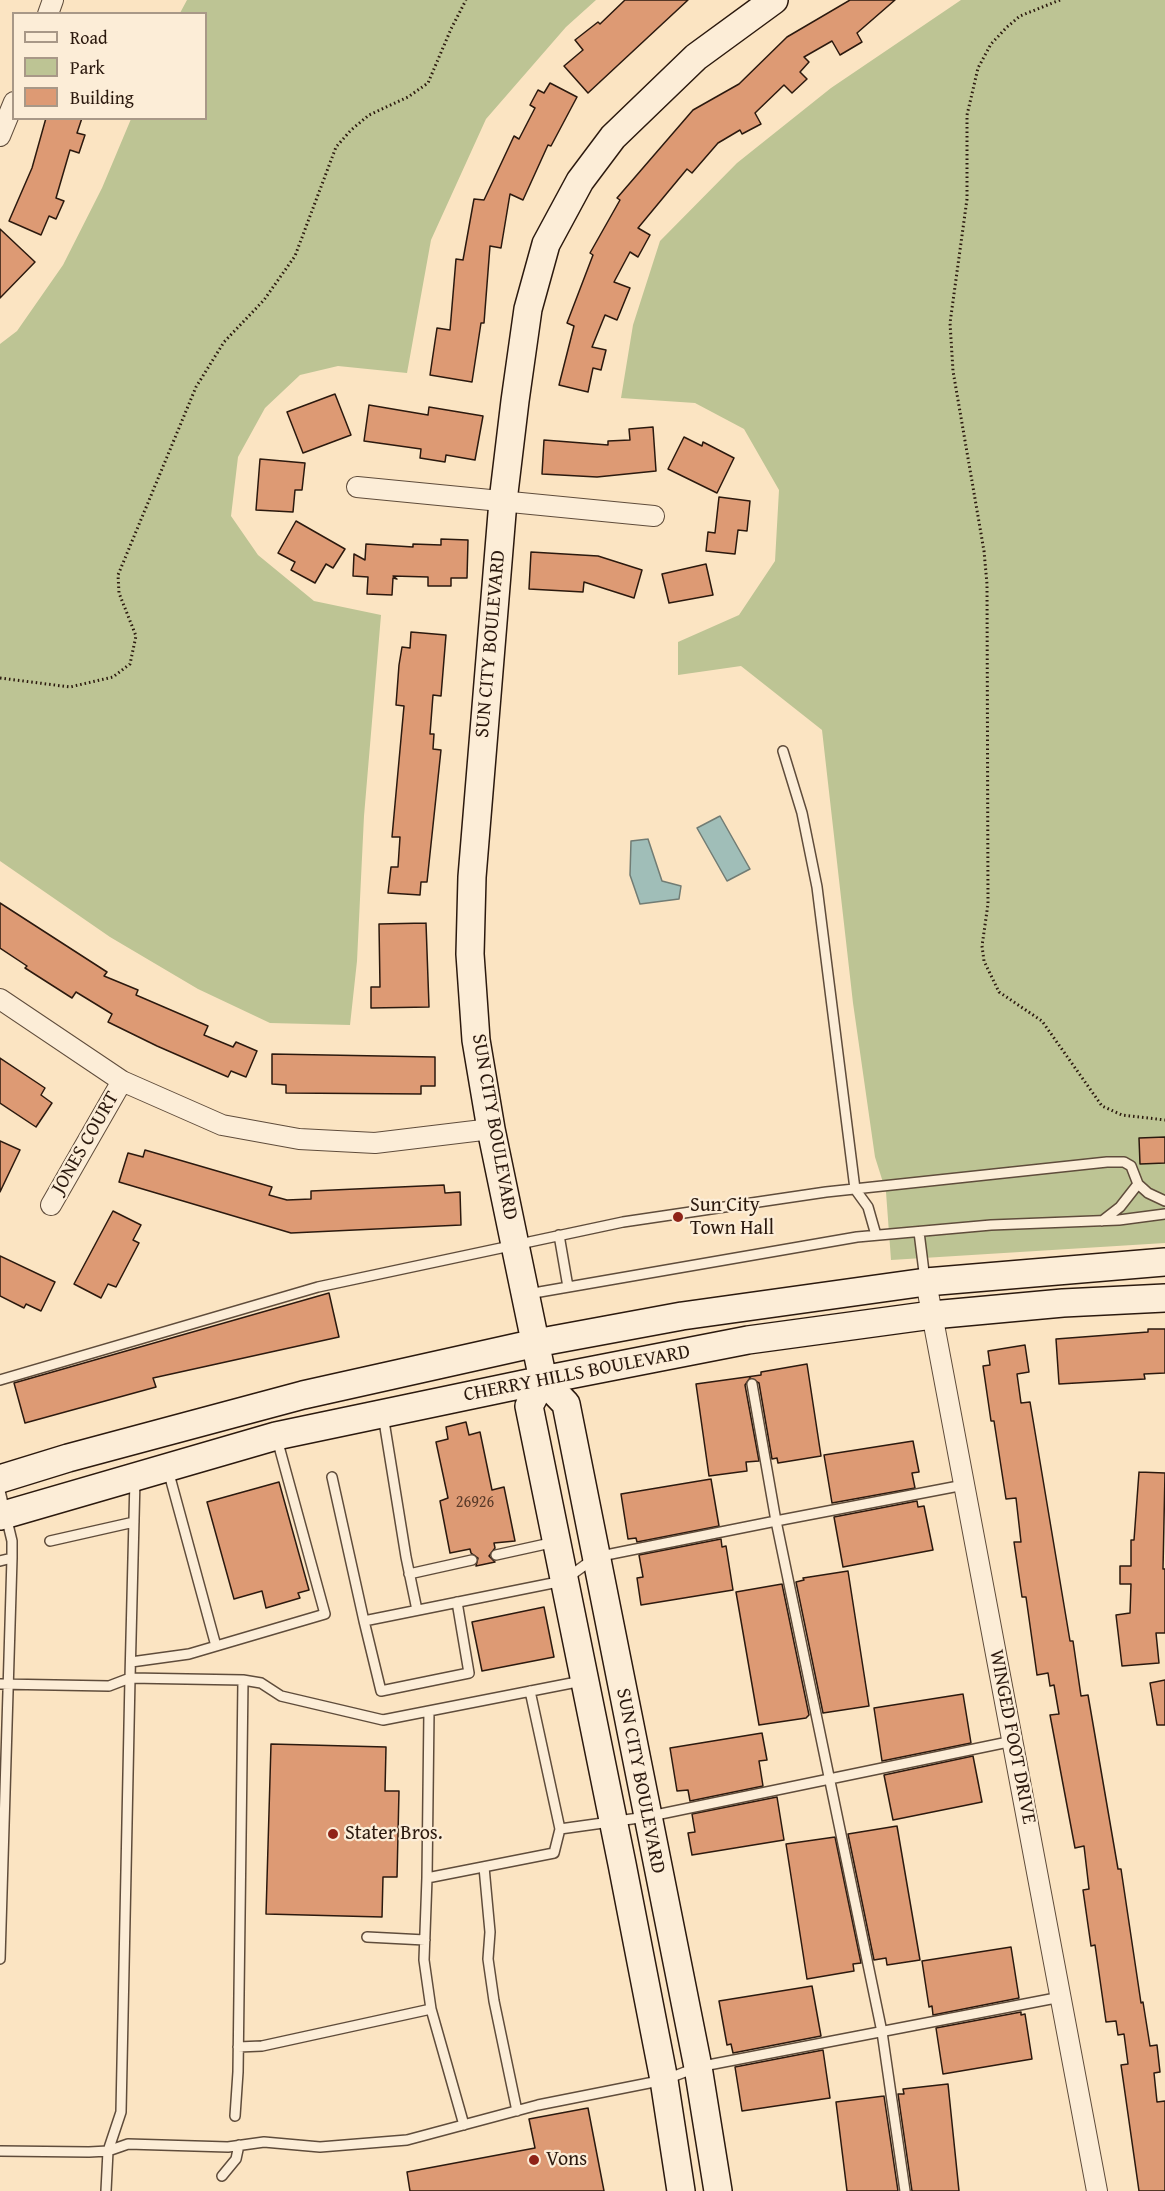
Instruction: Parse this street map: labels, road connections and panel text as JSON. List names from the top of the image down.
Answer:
{
  "streets": {
    "street": [
      "SUN CITY BOULEVARD",
      "JONES COURT",
      "CHERRY HILLS BOULEVARD",
      "WINGED FOOT DRIVE"
    ]
  },
  "crossings": [
    ["SUN CITY BOULEVARD", "CHERRY HILLS BOULEVARD"],
    ["CHERRY HILLS BOULEVARD", "WINGED FOOT DRIVE"]
  ],
  "places": ["Sun City Town Hall", "Stater Bros.", "Vons"],
  "house_numbers": ["26926"],
  "legend": ["Road", "Park", "Building"]
}
